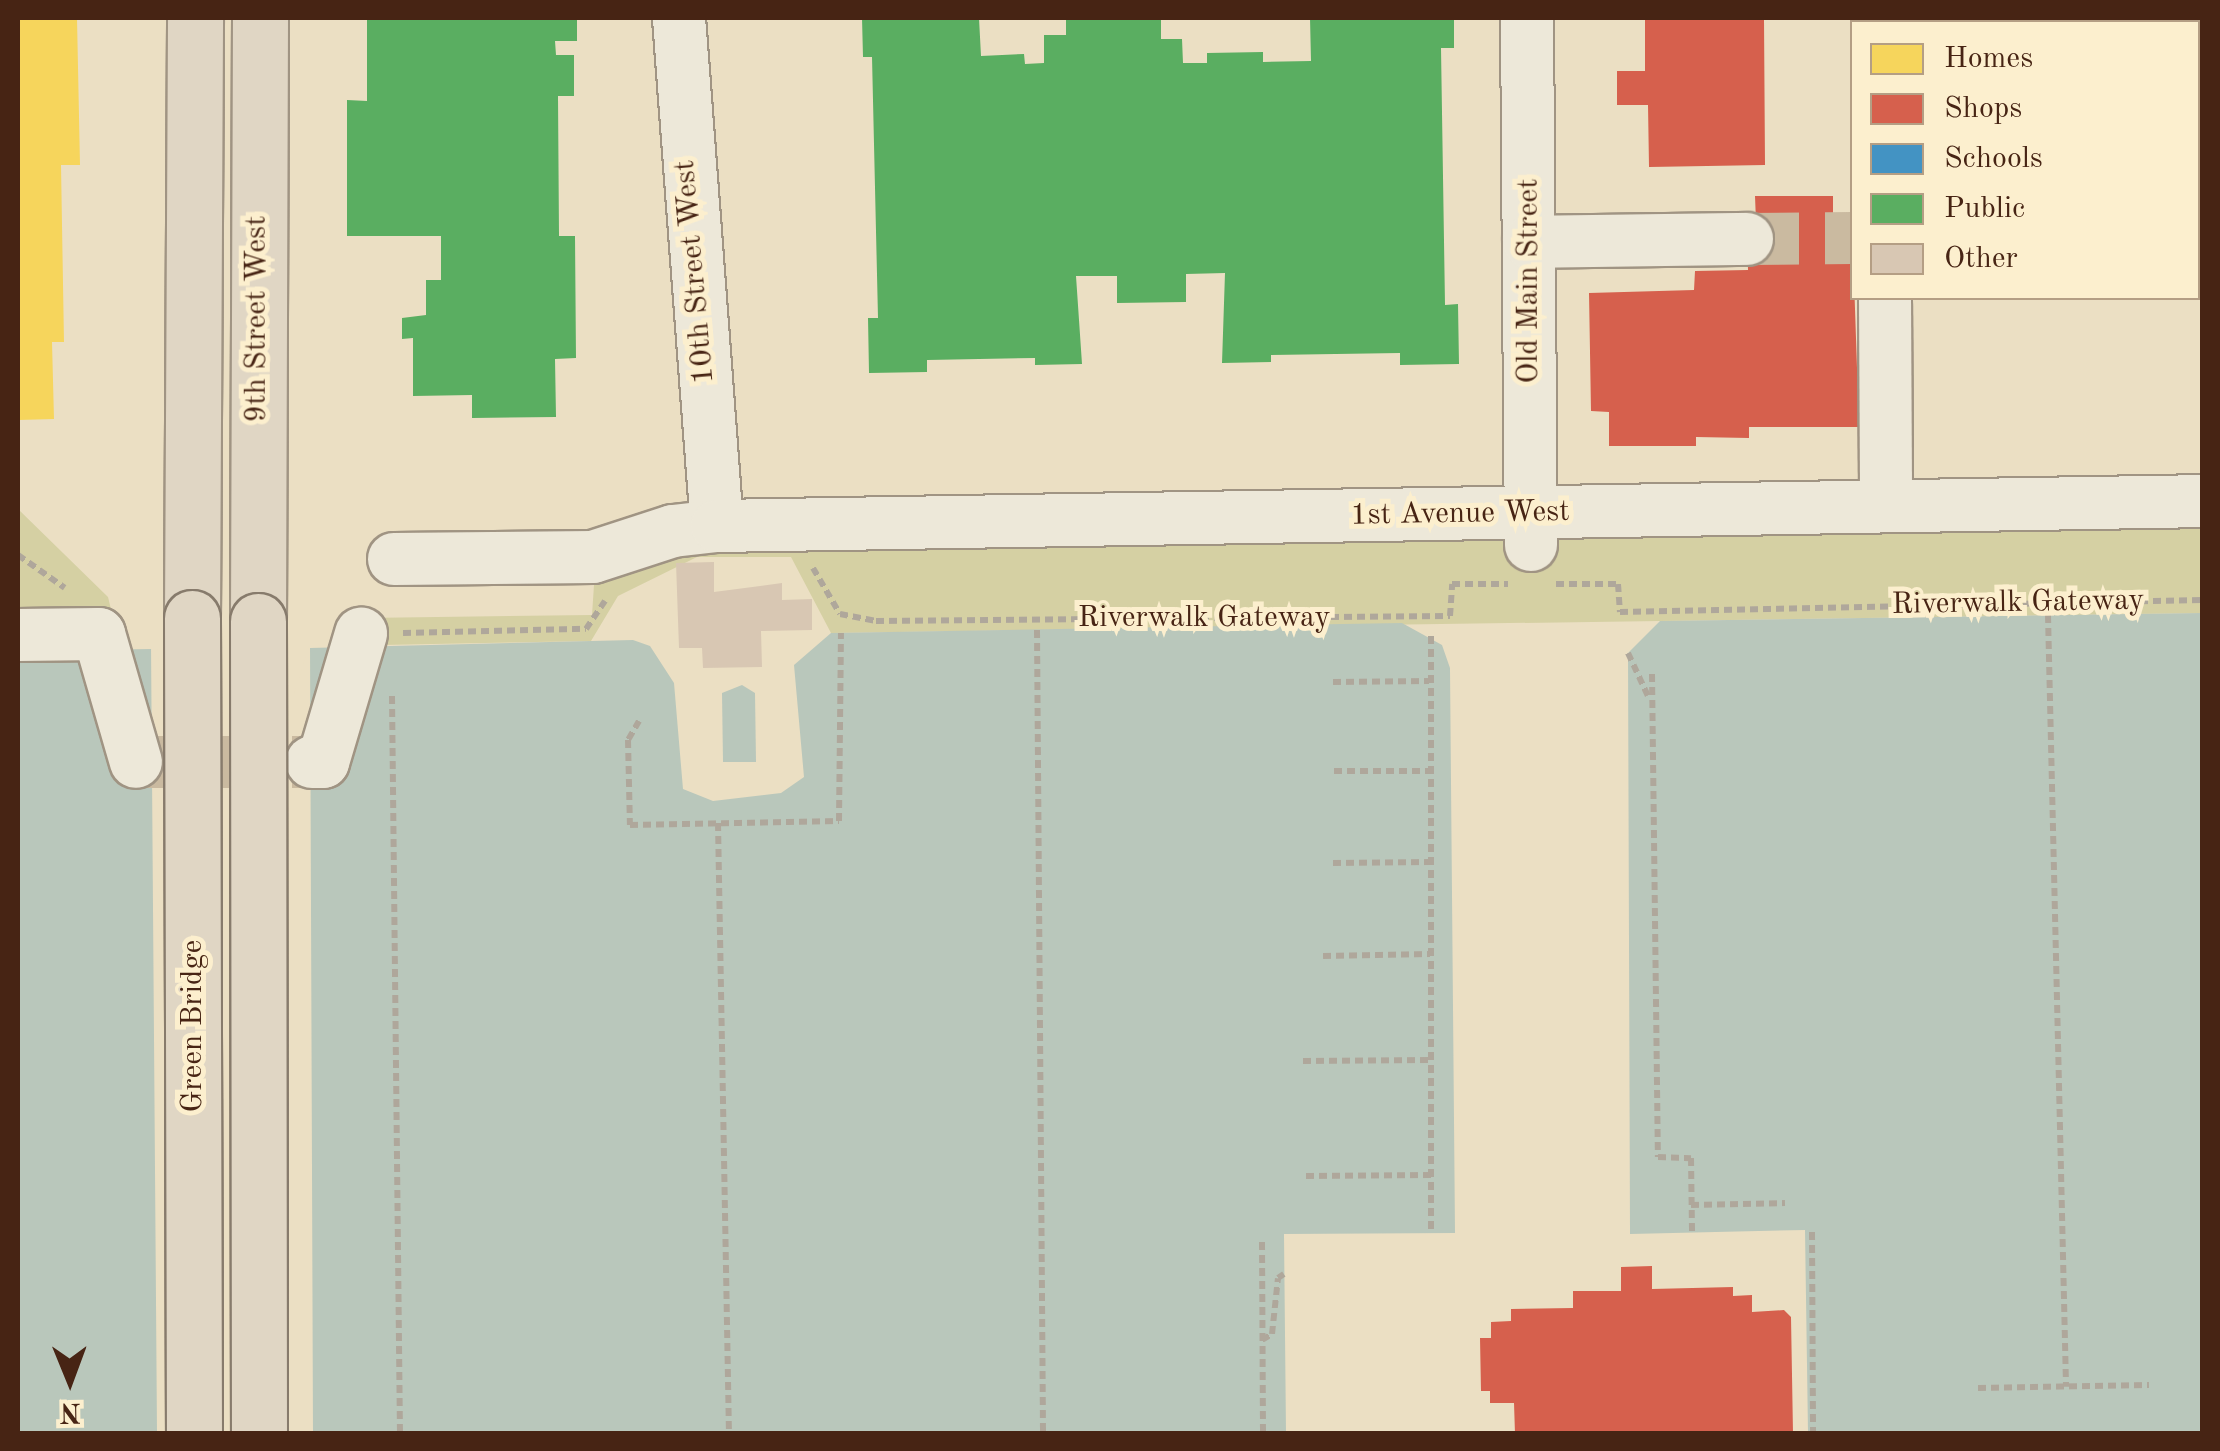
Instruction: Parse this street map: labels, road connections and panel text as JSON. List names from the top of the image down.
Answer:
{
  "streets": {
    "main road": ["9th Street West", "Green Bridge"],
    "street": ["10th Street West", "Old Main Street", "1st Avenue West"],
    "path": ["Riverwalk Gateway"]
  },
  "crossings": [
    ["10th Street West", "1st Avenue West"],
    ["Old Main Street", "1st Avenue West"],
    ["Old Main Street", "Riverwalk Gateway"],
    ["1st Avenue West", "Riverwalk Gateway"]
  ],
  "legend": [
    "Homes",
    "Shops",
    "Schools",
    "Public",
    "Other"
  ],
  "north": "bottom"
}
